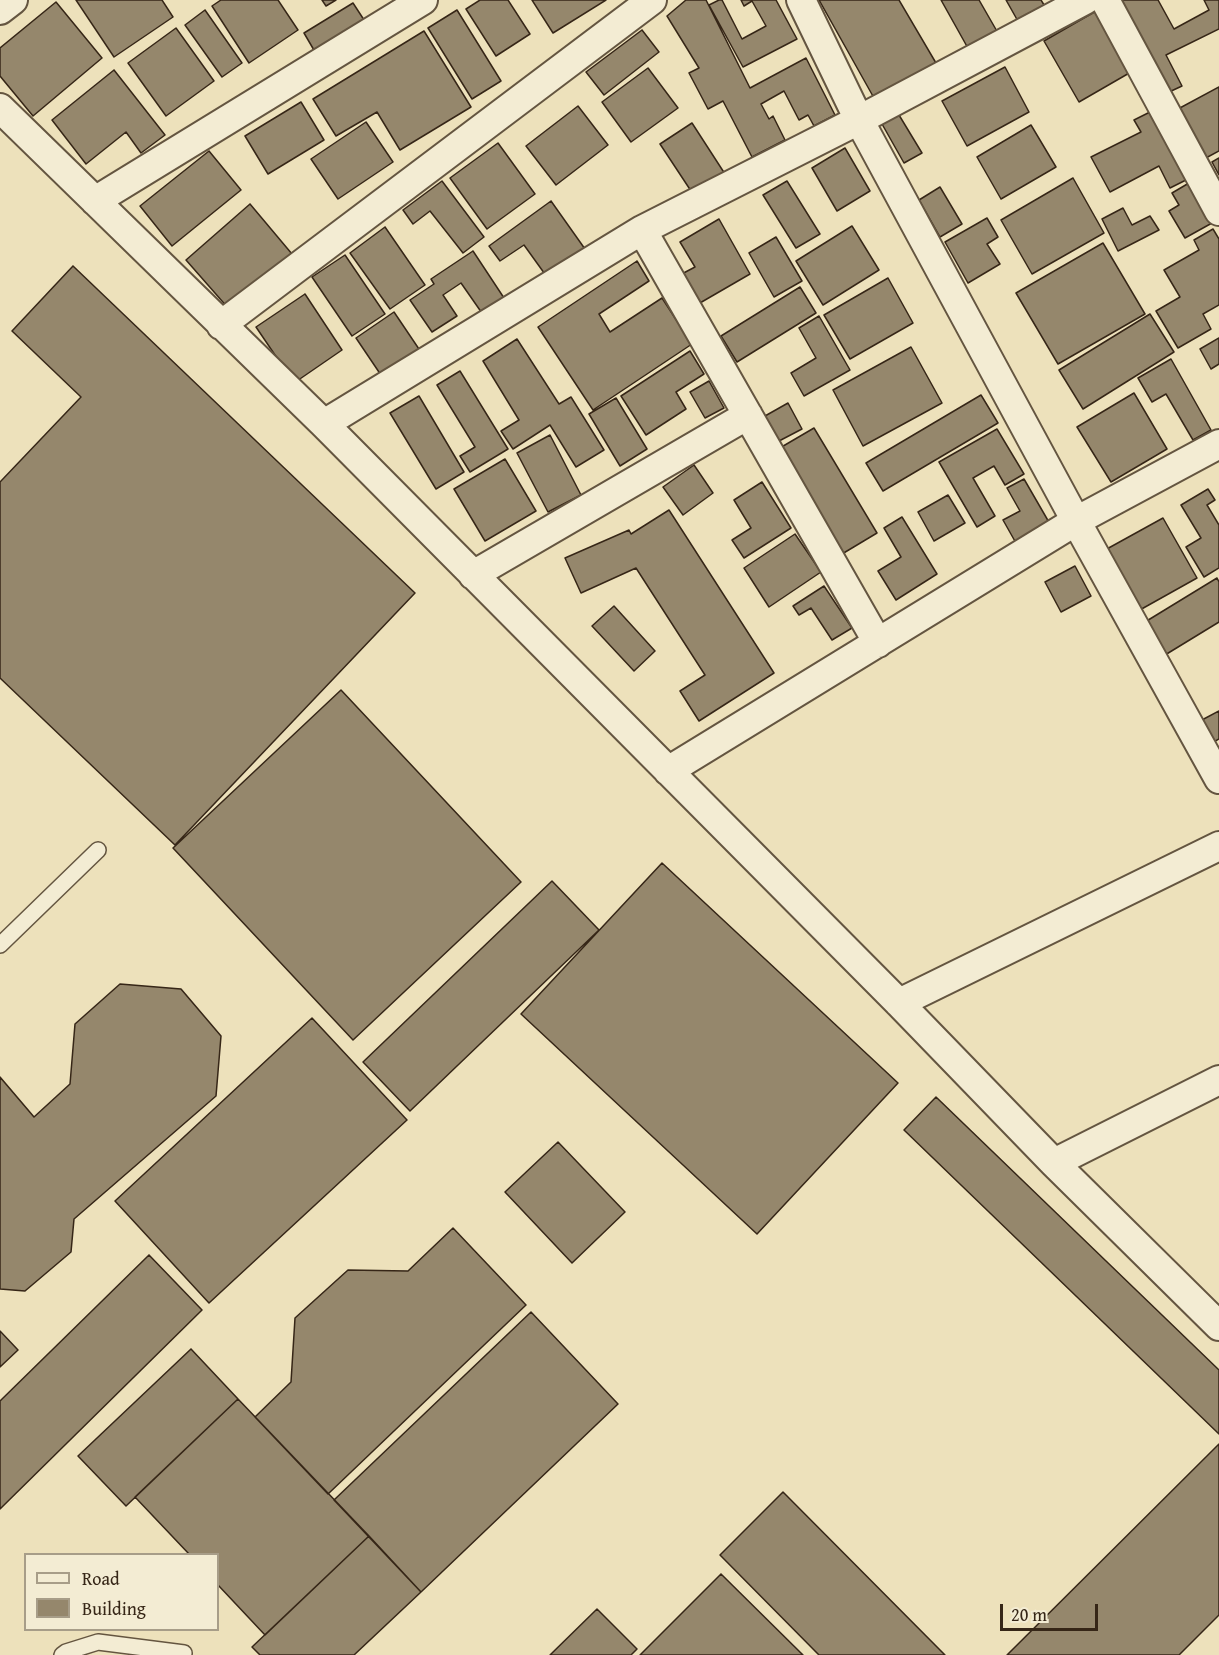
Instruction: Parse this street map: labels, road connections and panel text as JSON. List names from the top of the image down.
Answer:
{
  "legend": ["Road", "Building"],
  "scale_bar": "20 m"
}
